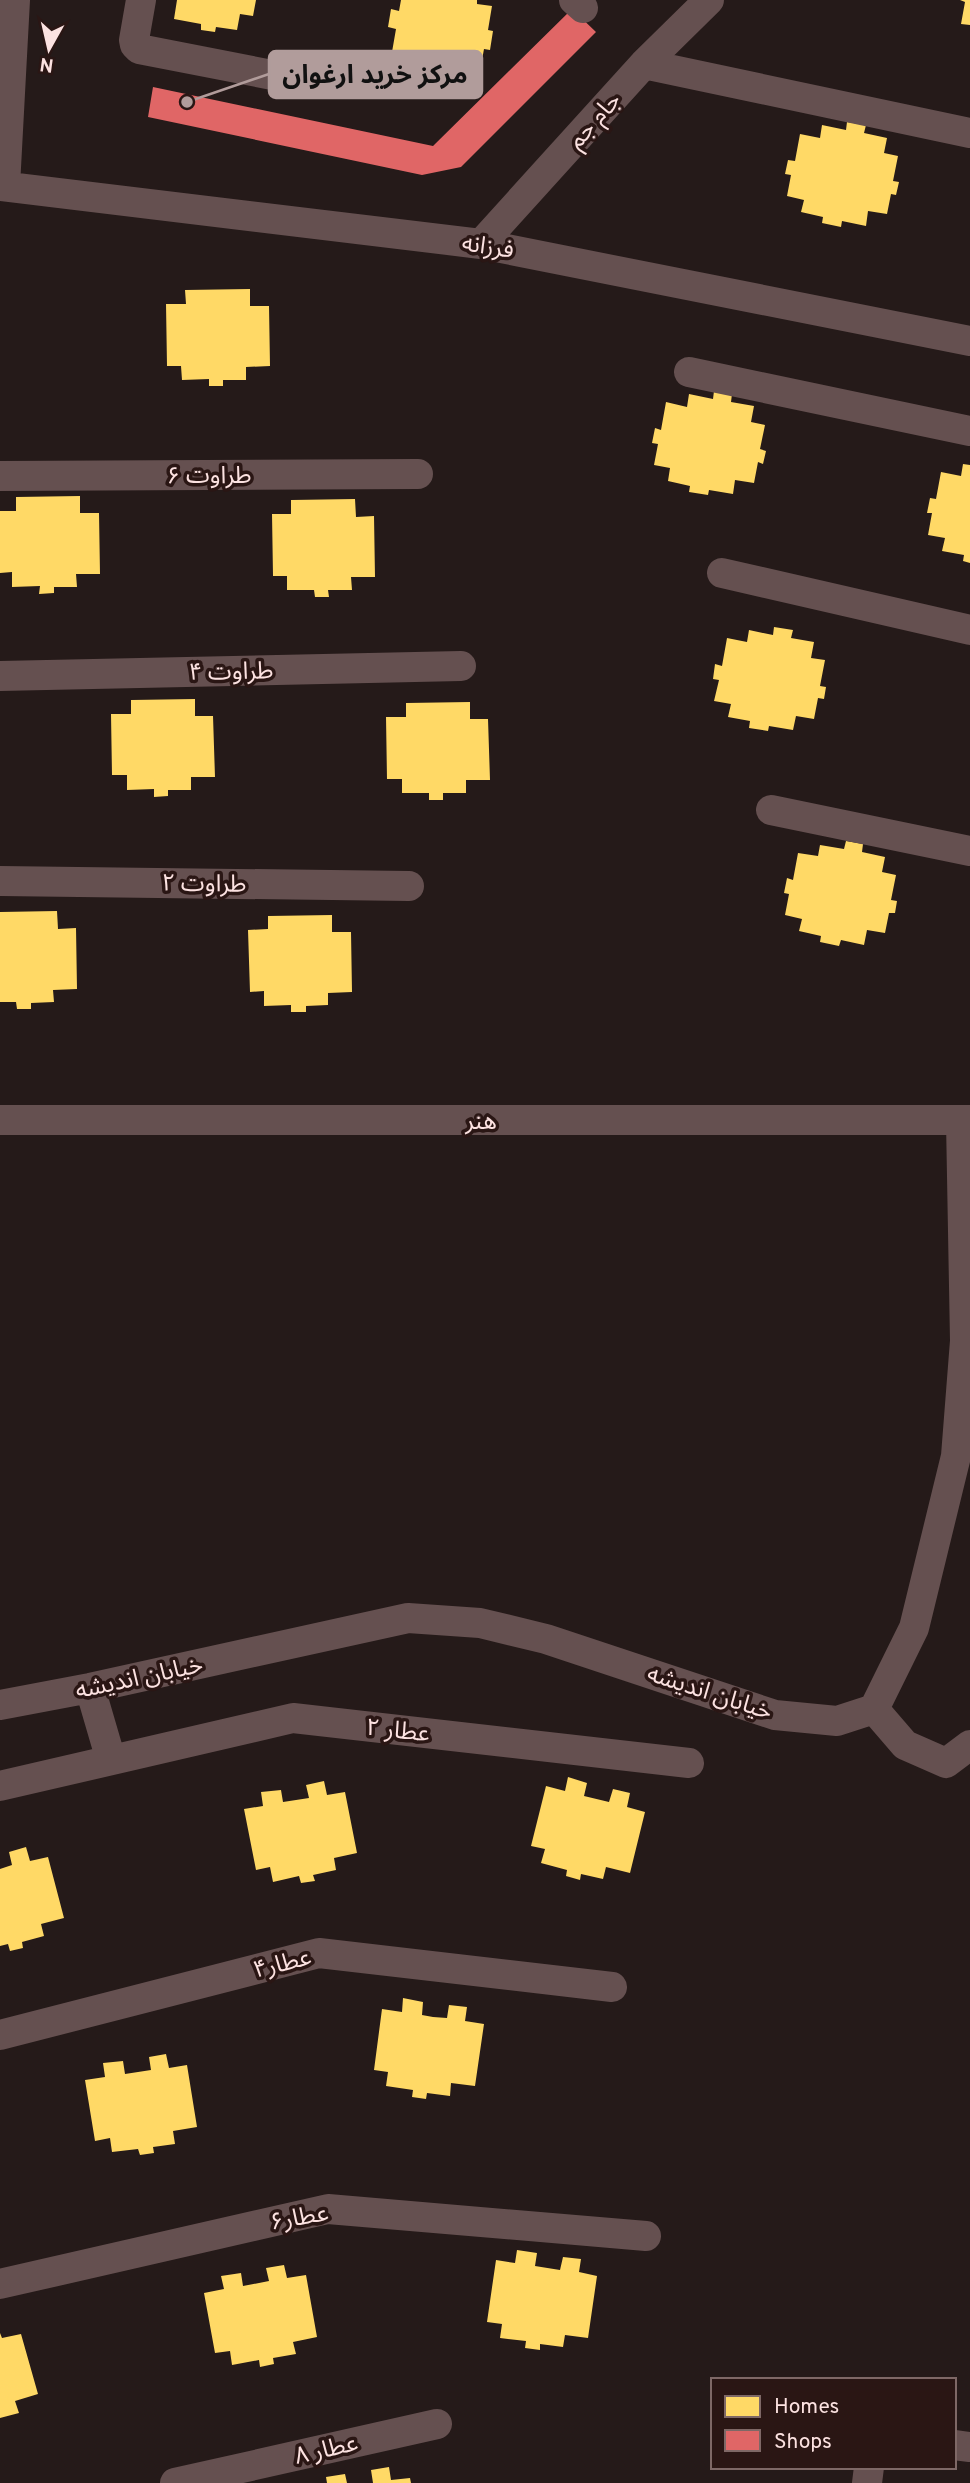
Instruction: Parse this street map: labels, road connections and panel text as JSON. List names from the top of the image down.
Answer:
{
  "streets": {
    "street": [
      "جام جم",
      "فرزانه",
      "طراوت ۶",
      "طراوت ۴",
      "طراوت ۲",
      "هنر",
      "خیابان اندیشه",
      "عطار ۲",
      "عطار۴",
      "عطار۶",
      "عطار ۸"
    ]
  },
  "crossings": [
    ["جام جم", "فرزانه"]
  ],
  "places": ["مرکز خرید ارغوان"],
  "legend": ["Homes", "Shops"],
  "north": "bottom"
}
